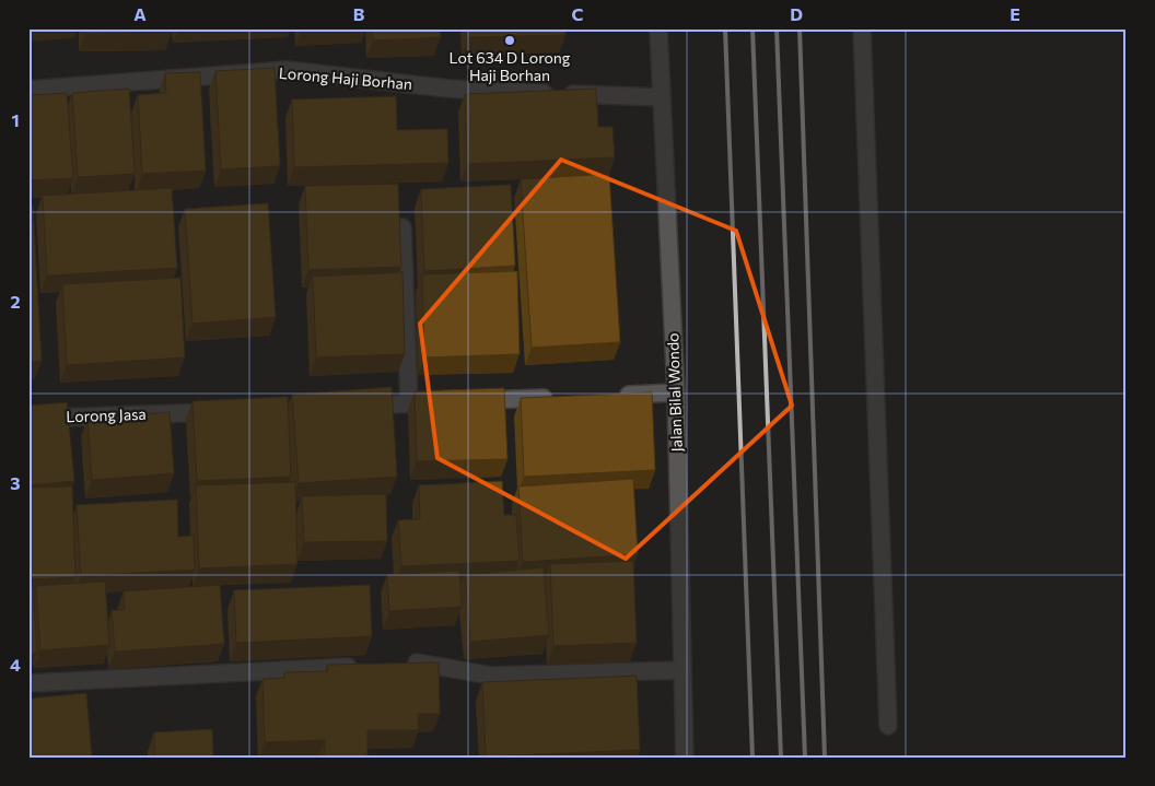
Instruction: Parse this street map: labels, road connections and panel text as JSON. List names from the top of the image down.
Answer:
{
  "streets": {
    "street": ["Lorong Haji Borhan", "Jalan Bilal Wondo", "Lorong Jasa"]
  },
  "crossings": [
    ["Lorong Haji Borhan", "Jalan Bilal Wondo"]
  ],
  "places": ["Lot 634 D Lorong Haji Borhan"],
  "grid": {
    "columns": [
      "A",
      "B",
      "C",
      "D",
      "E"
    ],
    "rows": [
      "1",
      "2",
      "3",
      "4"
    ]
  }
}
